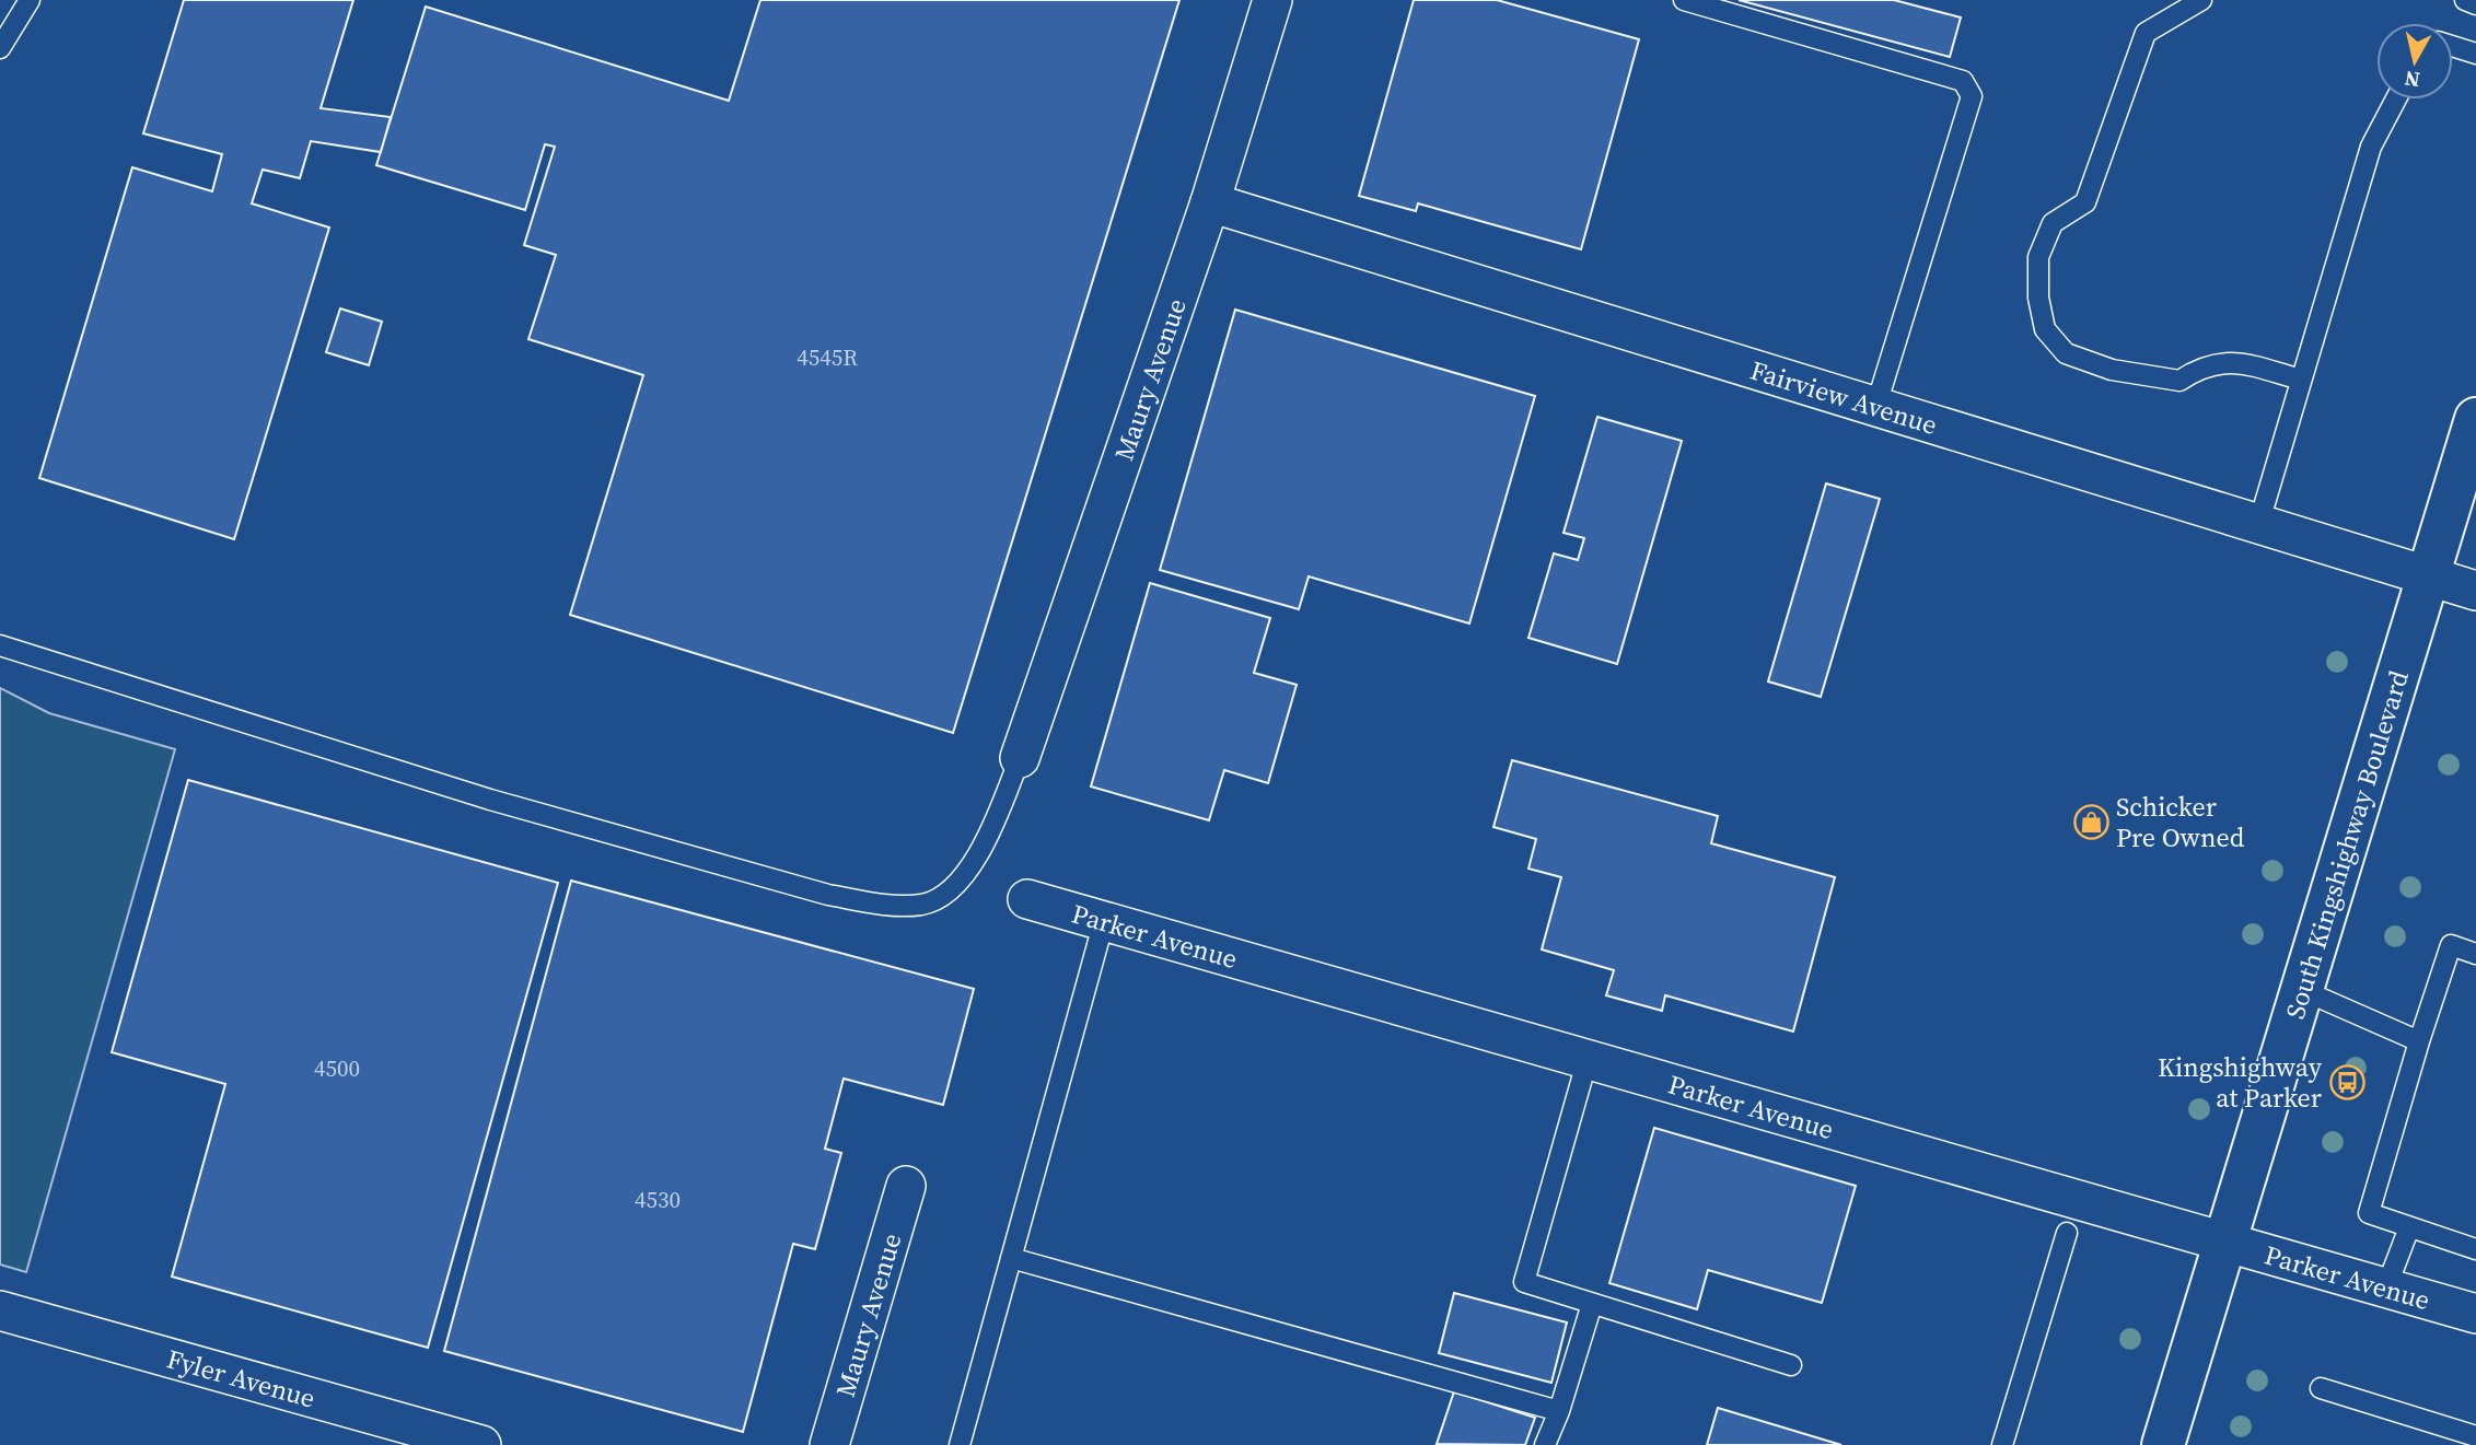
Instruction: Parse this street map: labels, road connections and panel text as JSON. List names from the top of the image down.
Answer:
{
  "streets": {
    "main road": ["South Kingshighway Boulevard"],
    "street": [
      "Maury Avenue",
      "Fairview Avenue",
      "Parker Avenue",
      "Fyler Avenue"
    ]
  },
  "crossings": [
    ["Maury Avenue", "Fairview Avenue"],
    ["Fairview Avenue", "South Kingshighway Boulevard"],
    ["South Kingshighway Boulevard", "Parker Avenue"]
  ],
  "places": {
    "shop": ["Schicker Pre Owned"],
    "bus stop": ["Kingshighway at Parker"]
  },
  "house_numbers": ["4545R", "4500", "4530"],
  "north": "bottom"
}
